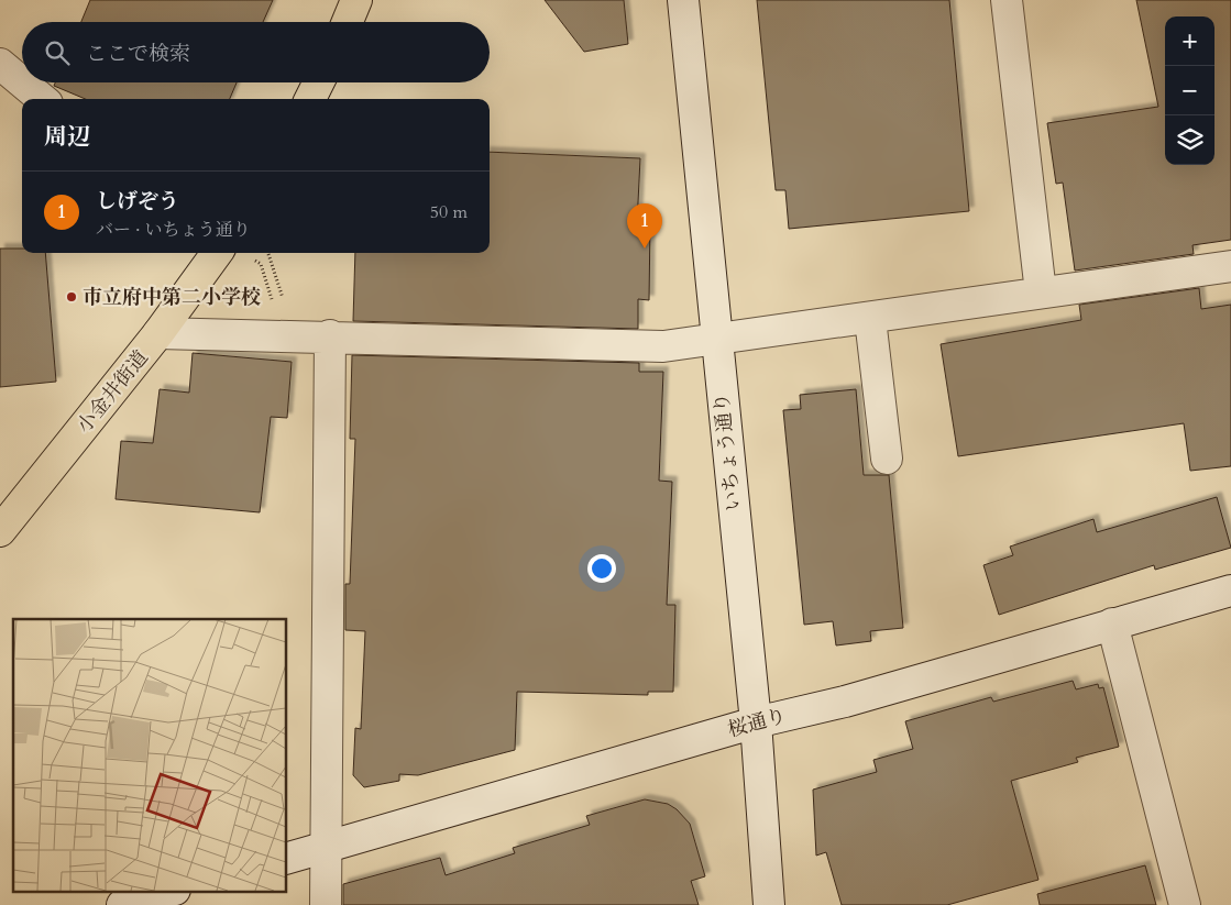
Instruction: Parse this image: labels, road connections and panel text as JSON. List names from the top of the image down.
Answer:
{
  "streets": {
    "main road": ["小金井街道"],
    "street": ["いちょう通り", "桜通り"]
  },
  "crossings": [
    ["いちょう通り", "桜通り"]
  ],
  "places": ["市立府中第二小学校"],
  "page": {
    "map_buttons": ["+", "−"],
    "search": "ここで検索",
    "heading": "周辺",
    "list": [
      {
        "mark": "1",
        "name": "しげぞう",
        "note": "バー · いちょう通り",
        "value": "50 m"
      }
    ],
    "pins": "1"
  }
}
